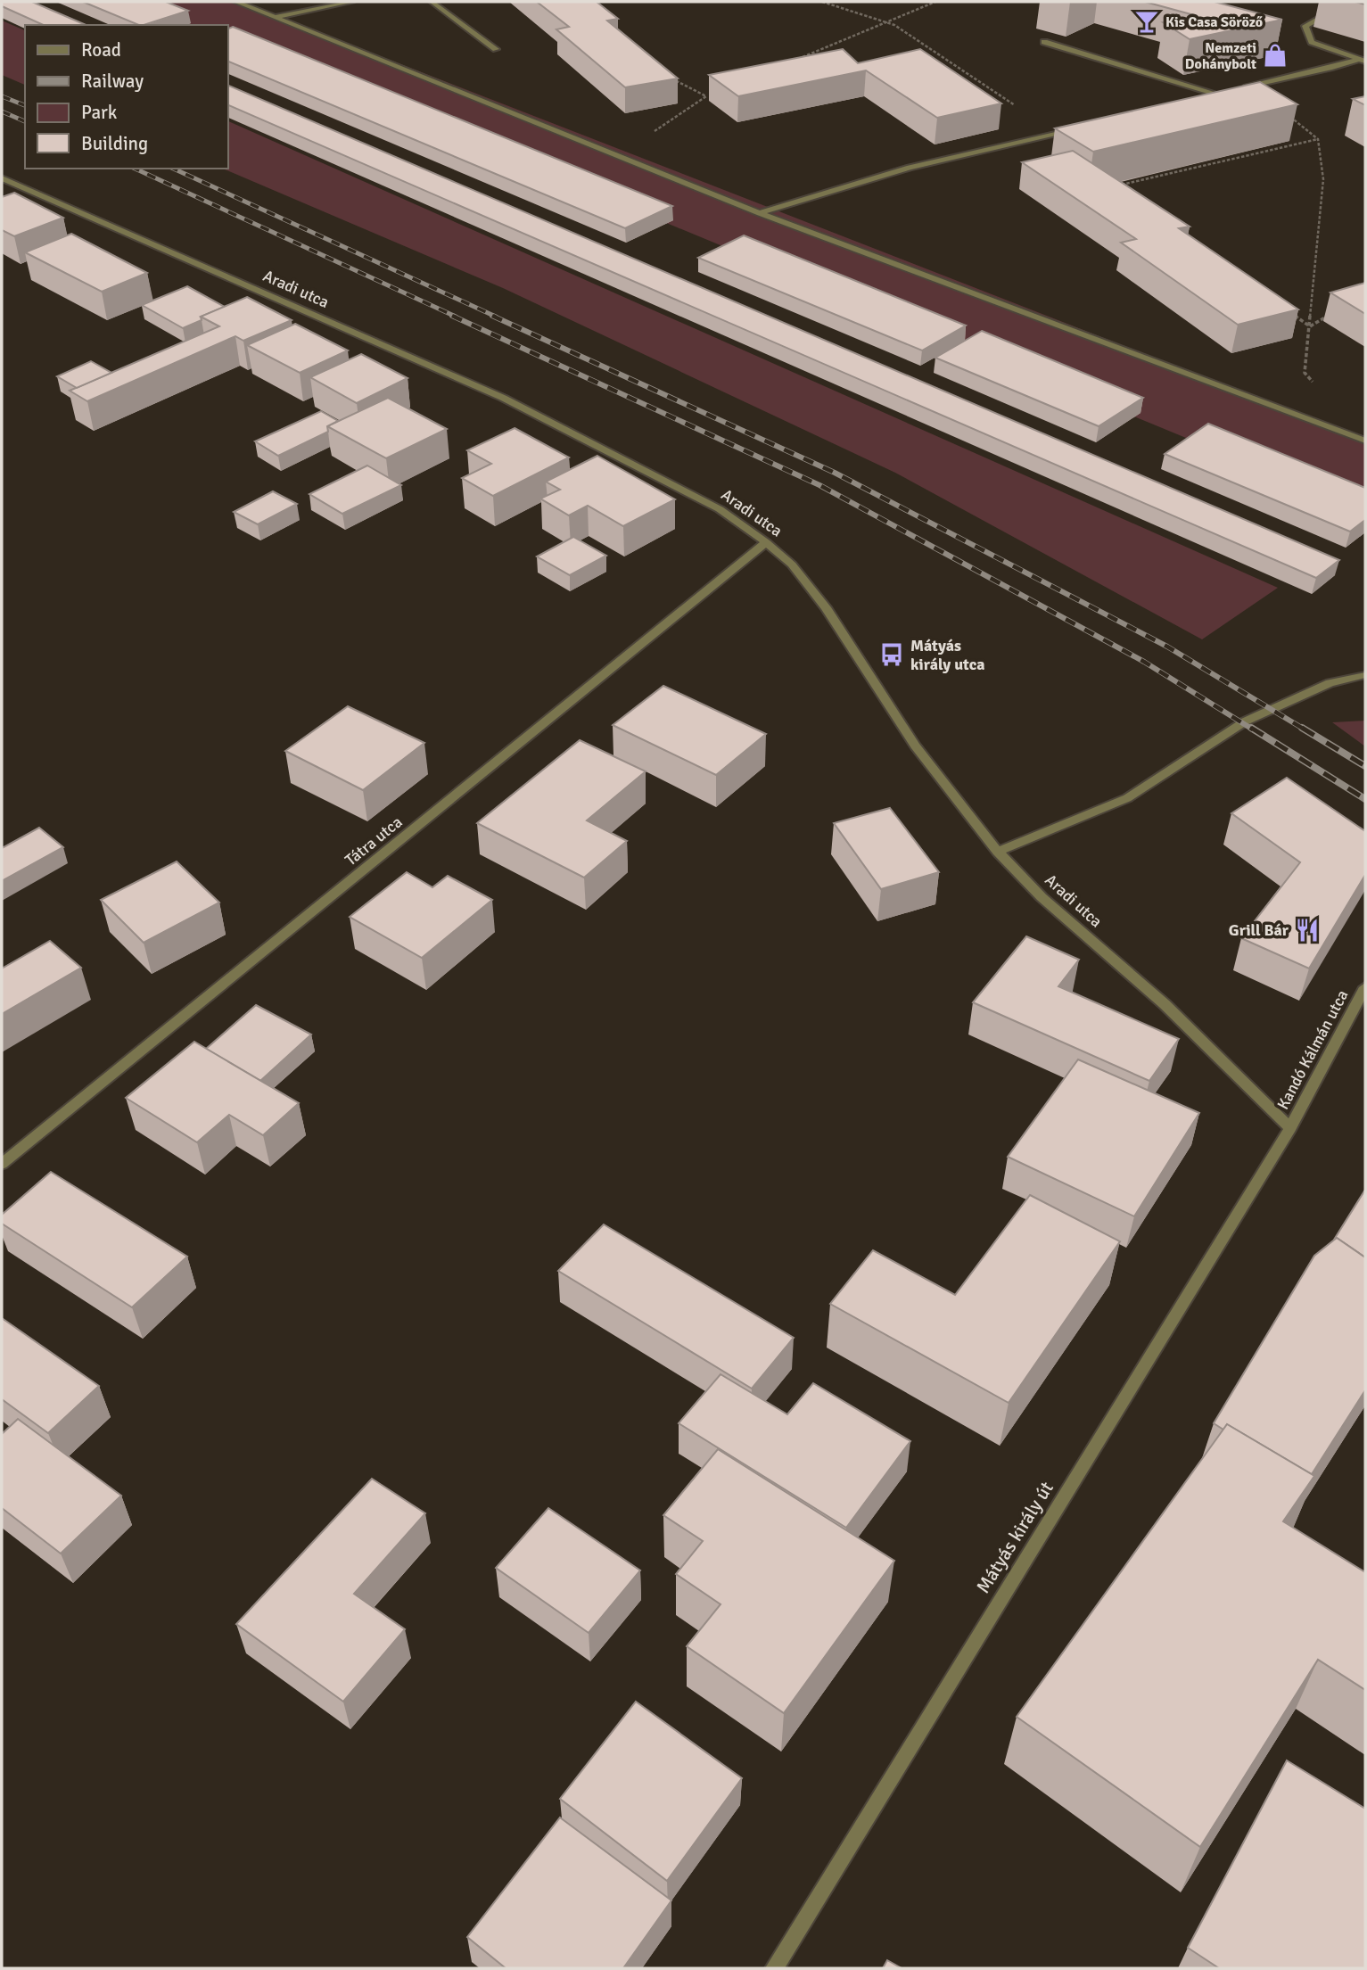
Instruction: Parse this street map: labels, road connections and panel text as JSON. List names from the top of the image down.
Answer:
{
  "streets": {
    "street": [
      "Aradi utca",
      "Tátra utca",
      "Kandó Kálmán utca",
      "Mátyás király út"
    ]
  },
  "crossings": [
    ["Aradi utca", "Tátra utca"],
    ["Aradi utca", "Kandó Kálmán utca"],
    ["Aradi utca", "Mátyás király út"],
    ["Kandó Kálmán utca", "Mátyás király út"]
  ],
  "places": {
    "bar": ["Kis Casa Söröző"],
    "shop": ["Nemzeti Dohánybolt"],
    "bus stop": ["Mátyás király utca"],
    "restaurant": ["Grill Bár"]
  },
  "legend": [
    "Road",
    "Railway",
    "Park",
    "Building"
  ]
}
